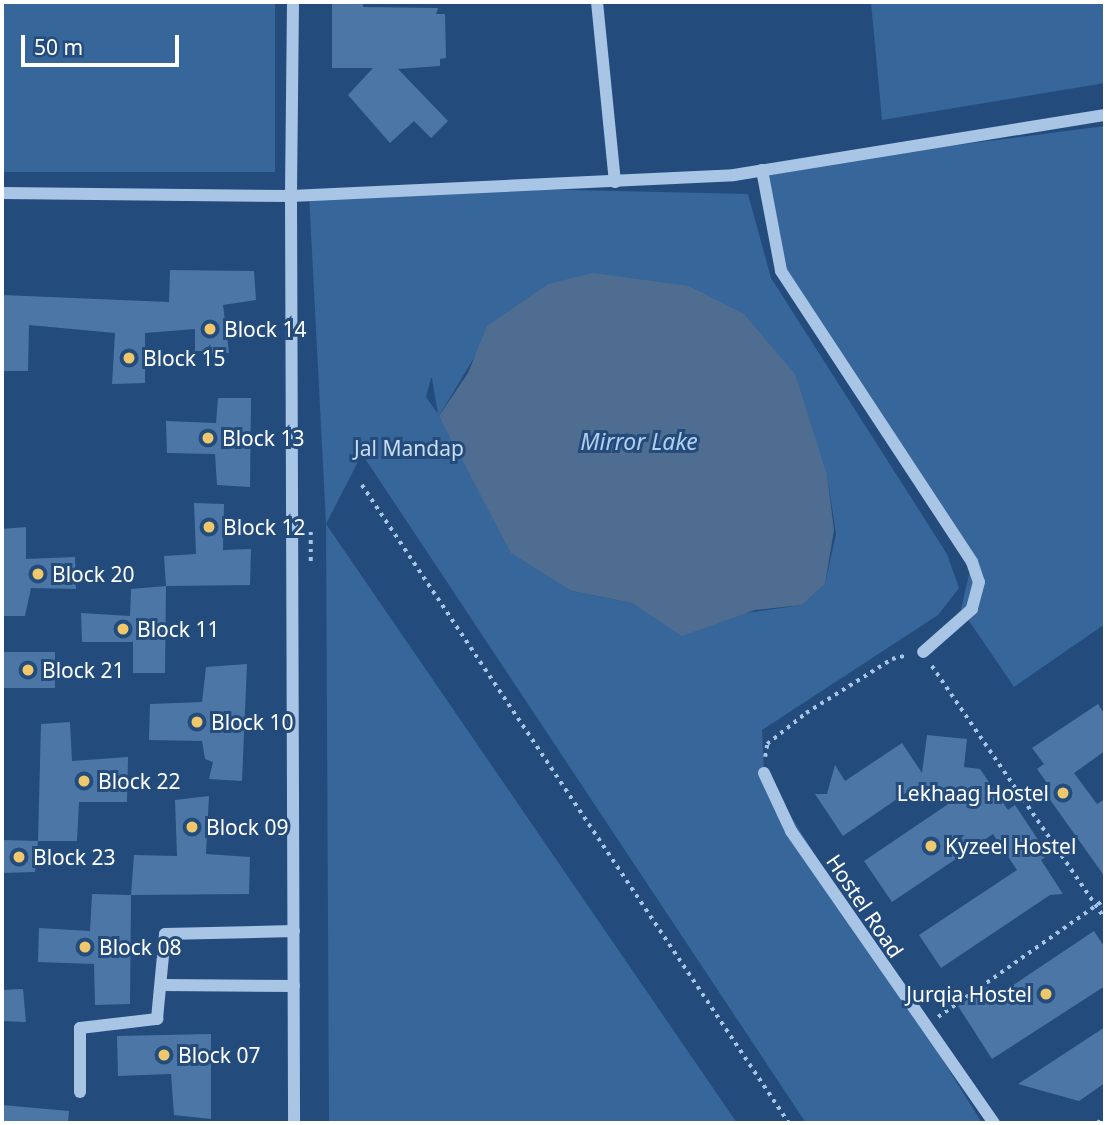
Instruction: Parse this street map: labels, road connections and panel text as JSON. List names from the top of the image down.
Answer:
{
  "streets": {
    "lane": ["Hostel Road"]
  },
  "water": ["Mirror Lake"],
  "parks": ["Jal Mandap"],
  "places": [
    "Block 14",
    "Block 15",
    "Block 13",
    "Block 12",
    "Block 20",
    "Block 11",
    "Block 21",
    "Block 10",
    "Block 22",
    "Lekhaag Hostel",
    "Block 09",
    "Kyzeel Hostel",
    "Block 23",
    "Block 08",
    "Jurqia Hostel",
    "Block 07"
  ],
  "scale_bar": "50 m"
}
